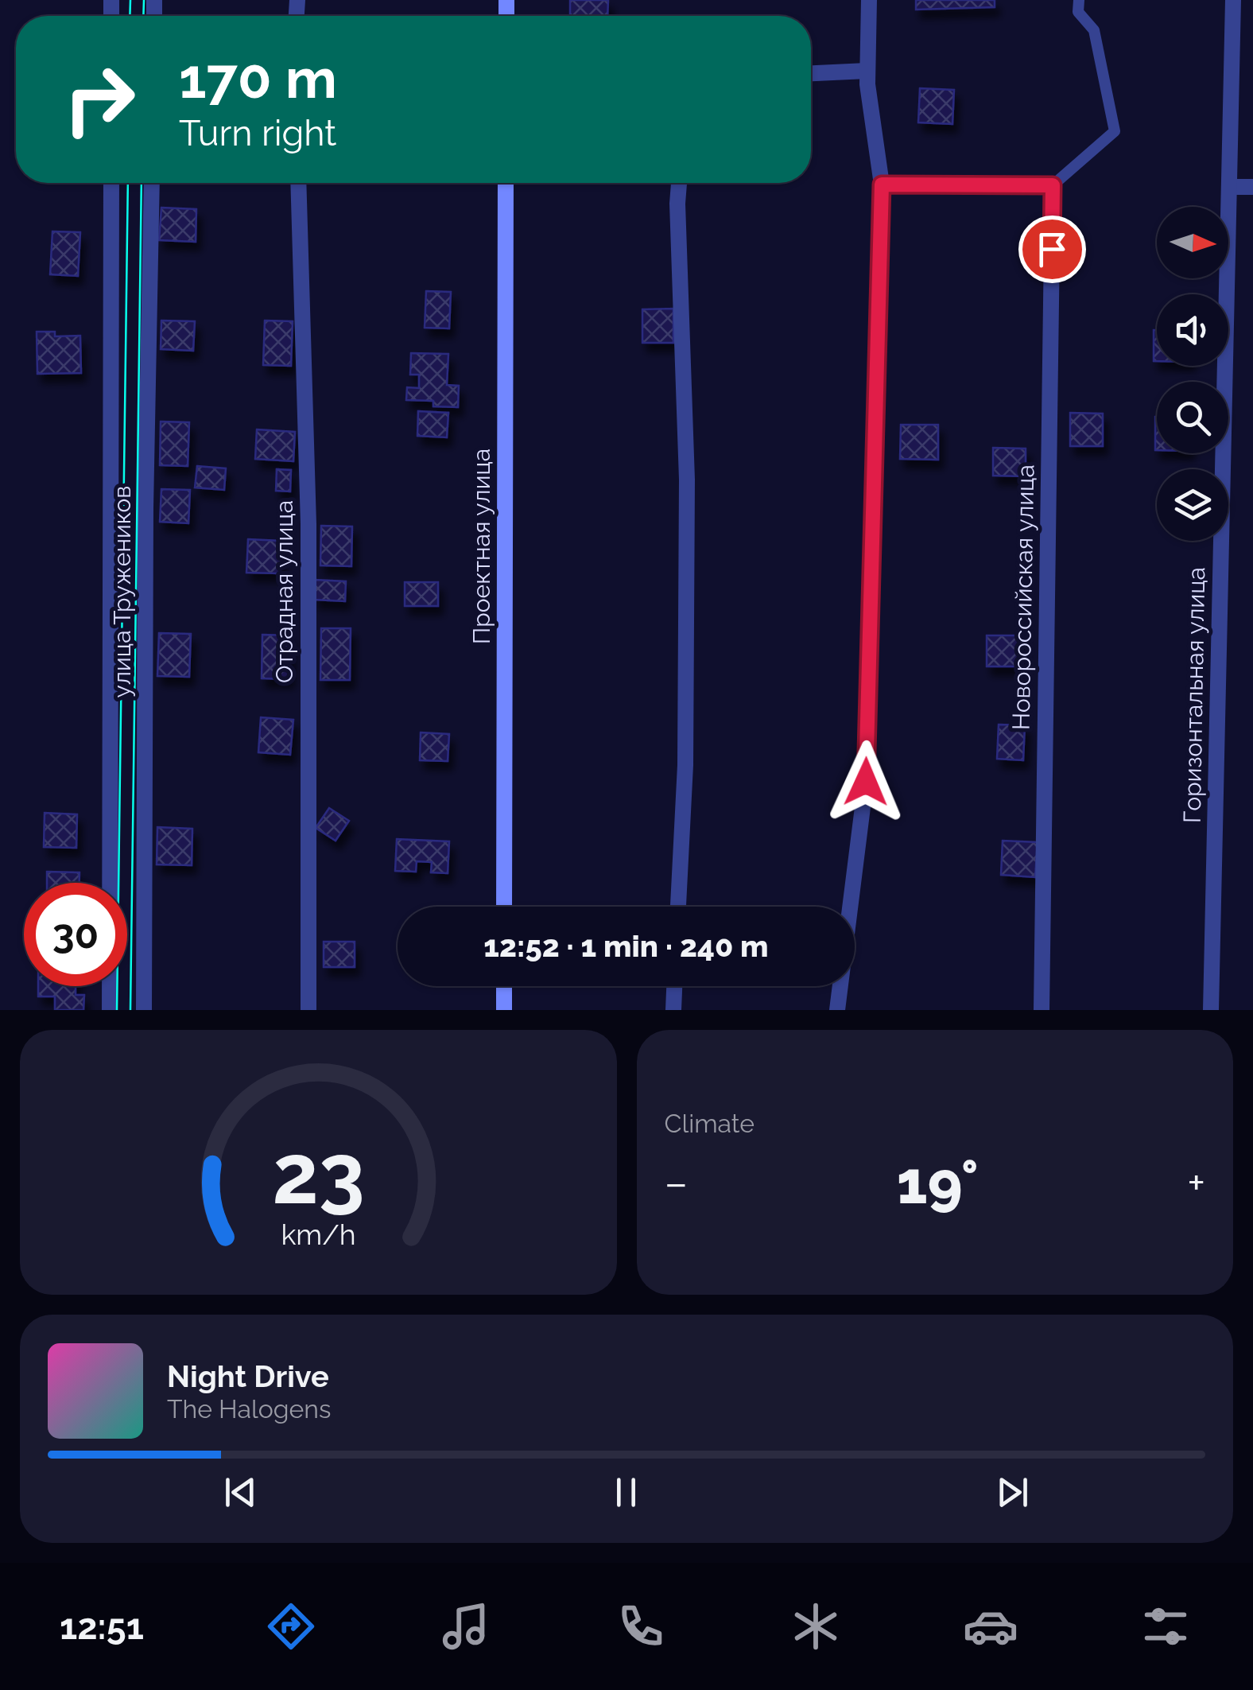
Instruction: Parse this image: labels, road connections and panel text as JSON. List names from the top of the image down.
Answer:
{
  "streets": {
    "main road": ["Проектная улица"],
    "street": [
      "улица Тружеников",
      "Отрадная улица",
      "Новороссийская улица",
      "Горизонтальная улица"
    ]
  },
  "north": "right",
  "page": {
    "turn": ["170 m", "Turn right"],
    "limit": "30",
    "trip": "12:52 · 1 min · 240 m",
    "tile": "Climate",
    "heat": ["−", "19°", "+"],
    "song": ["Night Drive", "The Halogens"],
    "tabs": "12:51",
    "gauge": ["23", "km/h"]
  }
}
